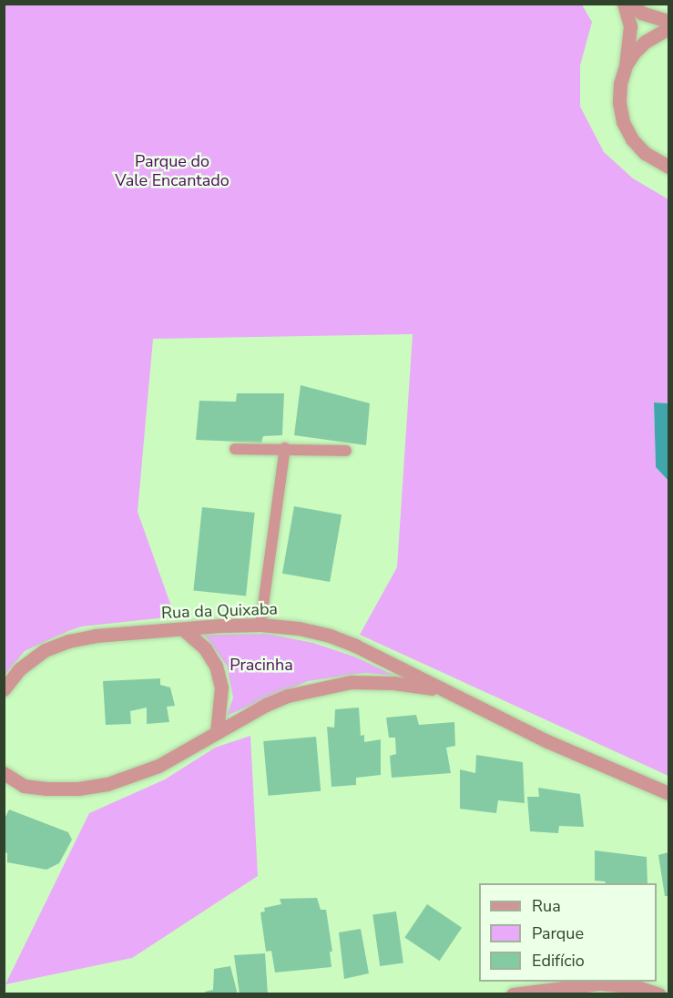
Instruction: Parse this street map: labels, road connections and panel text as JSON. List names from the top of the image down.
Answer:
{
  "streets": {
    "street": ["Rua da Quixaba"]
  },
  "parks": ["Parque do Vale Encantado", "Pracinha"],
  "legend": ["Rua", "Parque", "Edifício"]
}
